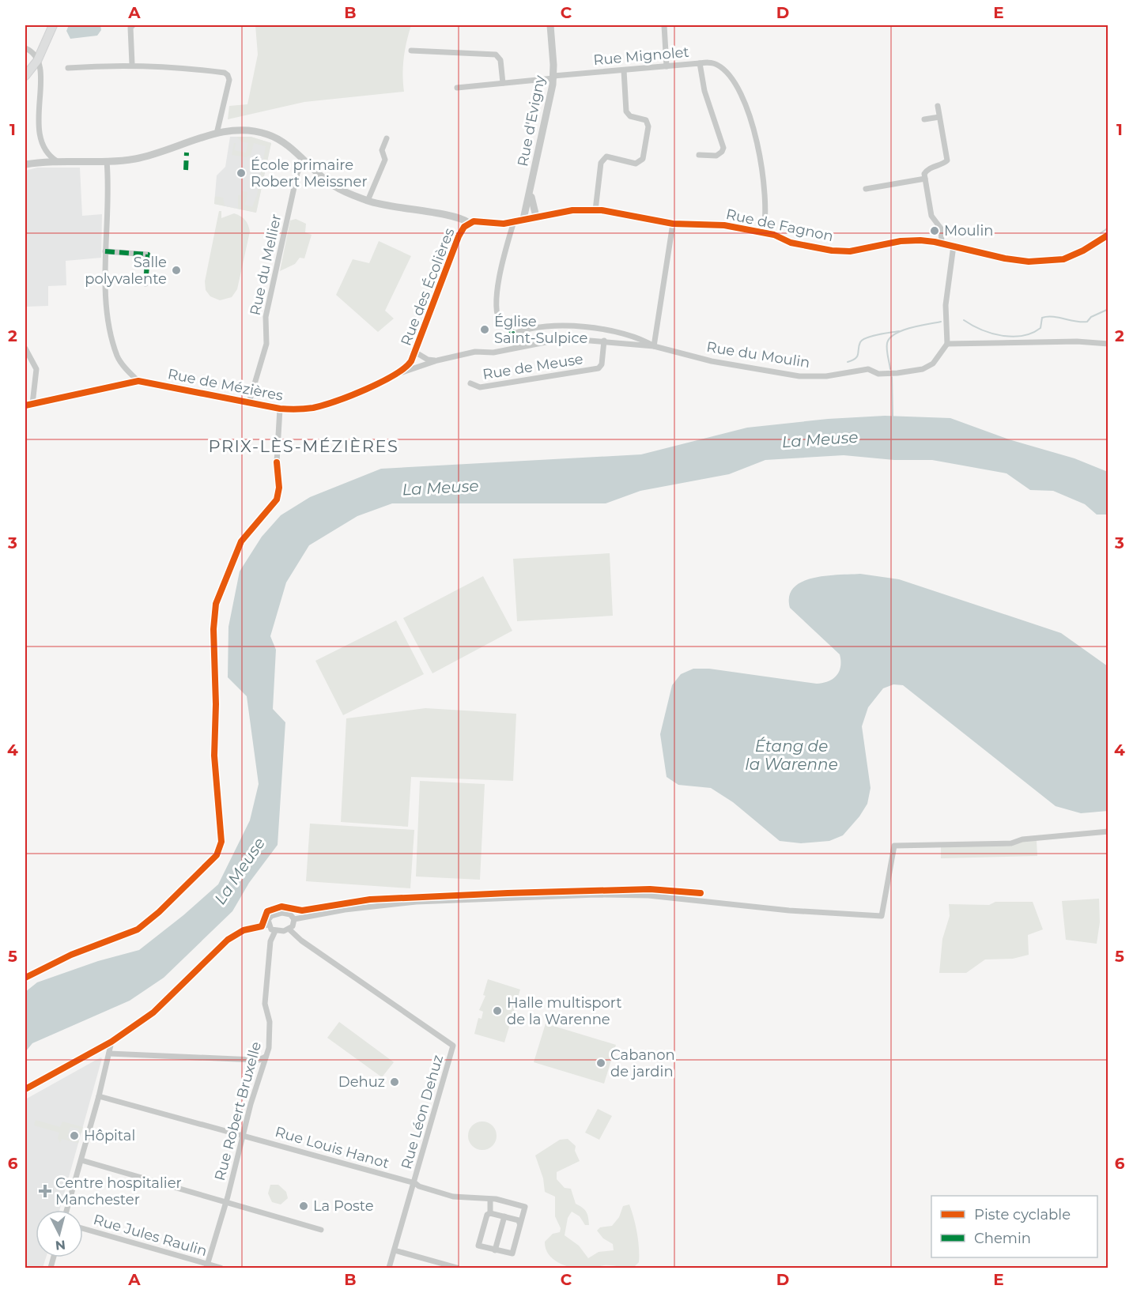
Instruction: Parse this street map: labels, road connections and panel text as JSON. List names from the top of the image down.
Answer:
{
  "streets": {
    "street": [
      "Rue Mignolet",
      "Rue d'Evigny",
      "Rue de Fagnon",
      "Rue du Mellier",
      "Rue des Écolières",
      "Rue du Moulin",
      "Rue de Meuse",
      "Rue de Mézières",
      "Rue Robert Bruxelle",
      "Rue Léon Dehuz",
      "Rue Louis Hanot",
      "Rue Jules Raulin"
    ]
  },
  "crossings": [
    ["Rue Mignolet", "Rue d'Evigny"],
    ["Rue d'Evigny", "Rue de Fagnon"],
    ["Rue de Fagnon", "Rue du Mellier"],
    ["Rue de Fagnon", "Rue des Écolières"],
    ["Rue du Mellier", "Rue de Mézières"],
    ["Rue des Écolières", "Rue de Mézières"],
    ["Rue du Moulin", "Rue de Meuse"],
    ["Rue du Moulin", "Rue de Mézières"],
    ["Rue Robert Bruxelle", "Rue Léon Dehuz"],
    ["Rue Robert Bruxelle", "Rue Louis Hanot"],
    ["Rue Robert Bruxelle", "Rue Jules Raulin"],
    ["Rue Léon Dehuz", "Rue Louis Hanot"]
  ],
  "districts": ["PRIX-LÈS-MÉZIÈRES"],
  "water": ["La Meuse", "Étang de la Warenne"],
  "places": {
    "other": [
      "École primaire Robert Meissner",
      "Moulin",
      "Salle polyvalente",
      "Église Saint-Sulpice",
      "Halle multisport de la Warenne",
      "Cabanon de jardin",
      "Dehuz",
      "Hôpital",
      "La Poste"
    ],
    "health": ["Centre hospitalier Manchester"]
  },
  "legend": ["Piste cyclable", "Chemin"],
  "north": "bottom",
  "grid": {
    "columns": [
      "A",
      "B",
      "C",
      "D",
      "E"
    ],
    "rows": [
      "1",
      "2",
      "3",
      "4",
      "5",
      "6"
    ]
  }
}
